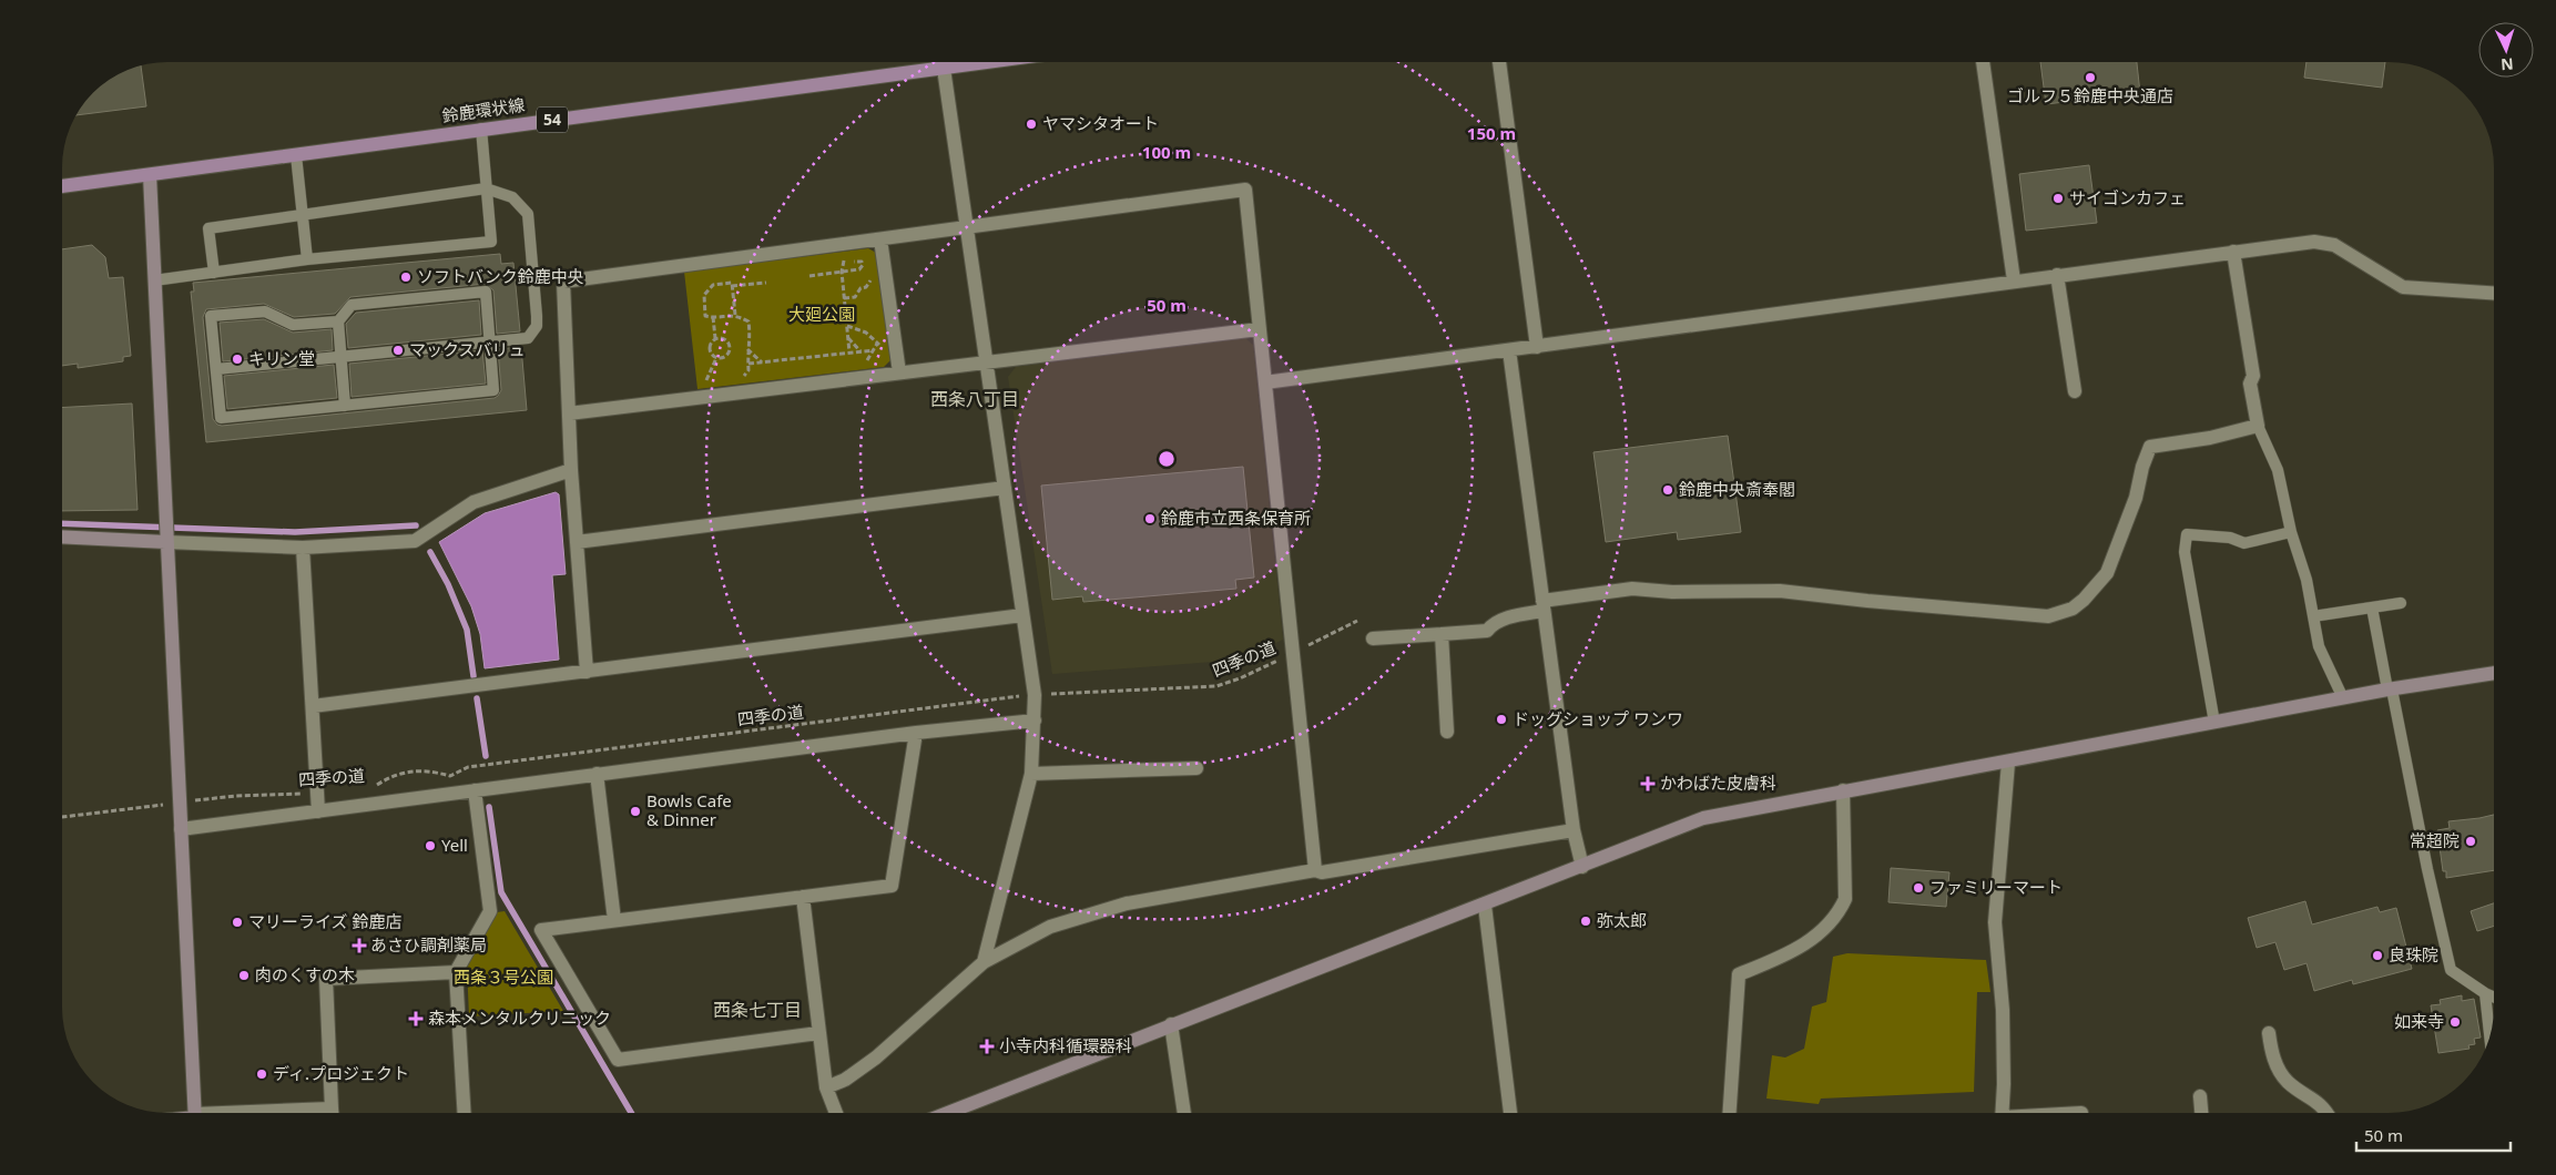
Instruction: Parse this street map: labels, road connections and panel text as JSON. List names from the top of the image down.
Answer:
{
  "streets": {
    "main road": ["鈴鹿環状線", "54"],
    "path": ["四季の道"]
  },
  "districts": ["西条八丁目", "西条七丁目"],
  "parks": ["大廻公園", "西条３号公園"],
  "places": {
    "other": [
      "ゴルフ５鈴鹿中央通店",
      "ヤマシタオート",
      "サイゴンカフェ",
      "ソフトバンク鈴鹿中央",
      "マックスバリュ",
      "キリン堂",
      "鈴鹿中央斎奉閣",
      "鈴鹿市立西条保育所",
      "ドッグショップ ワンワ",
      "Bowls Cafe & Dinner",
      "常超院",
      "Yell",
      "ファミリーマート",
      "弥太郎",
      "マリーライズ 鈴鹿店",
      "良珠院",
      "肉のくすの木",
      "如来寺",
      "ディ.プロジェクト"
    ],
    "health": [
      "かわばた皮膚科",
      "あさひ調剤薬局",
      "森本メンタルクリニック",
      "小寺内科循環器科"
    ]
  },
  "scale_bar": "50 m",
  "north": "bottom",
  "rings": ["150 m", "100 m", "50 m"]
}
